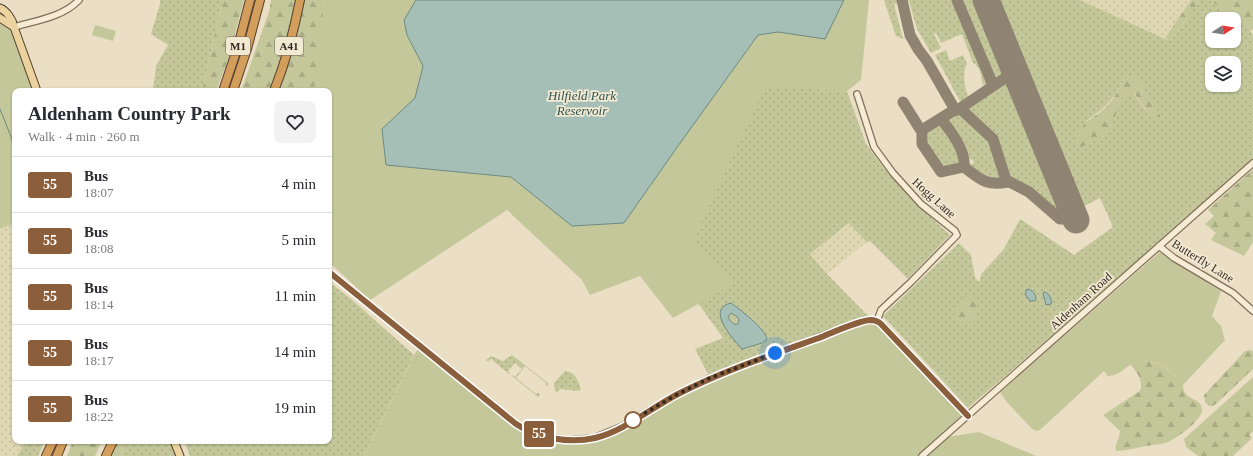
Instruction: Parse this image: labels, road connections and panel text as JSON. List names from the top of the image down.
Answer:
{
  "streets": {
    "highway": ["M1", "A41"],
    "street": ["Hogg Lane", "Butterfly Lane", "Aldenham Road"]
  },
  "crossings": [
    ["Butterfly Lane", "Aldenham Road"]
  ],
  "water": ["Hilfield Park Reservoir"],
  "lines": ["bus line 55"],
  "north": "right",
  "page": {
    "on_map": "55",
    "heading": ["Aldenham Country Park", "Walk · 4 min · 260 m"],
    "list": [
      {
        "mark": "55",
        "name": "Bus",
        "note": "18:07",
        "value": "4 min"
      },
      {
        "mark": "55",
        "name": "Bus",
        "note": "18:08",
        "value": "5 min"
      },
      {
        "mark": "55",
        "name": "Bus",
        "note": "18:14",
        "value": "11 min"
      },
      {
        "mark": "55",
        "name": "Bus",
        "note": "18:17",
        "value": "14 min"
      },
      {
        "mark": "55",
        "name": "Bus",
        "note": "18:22",
        "value": "19 min"
      }
    ]
  }
}
